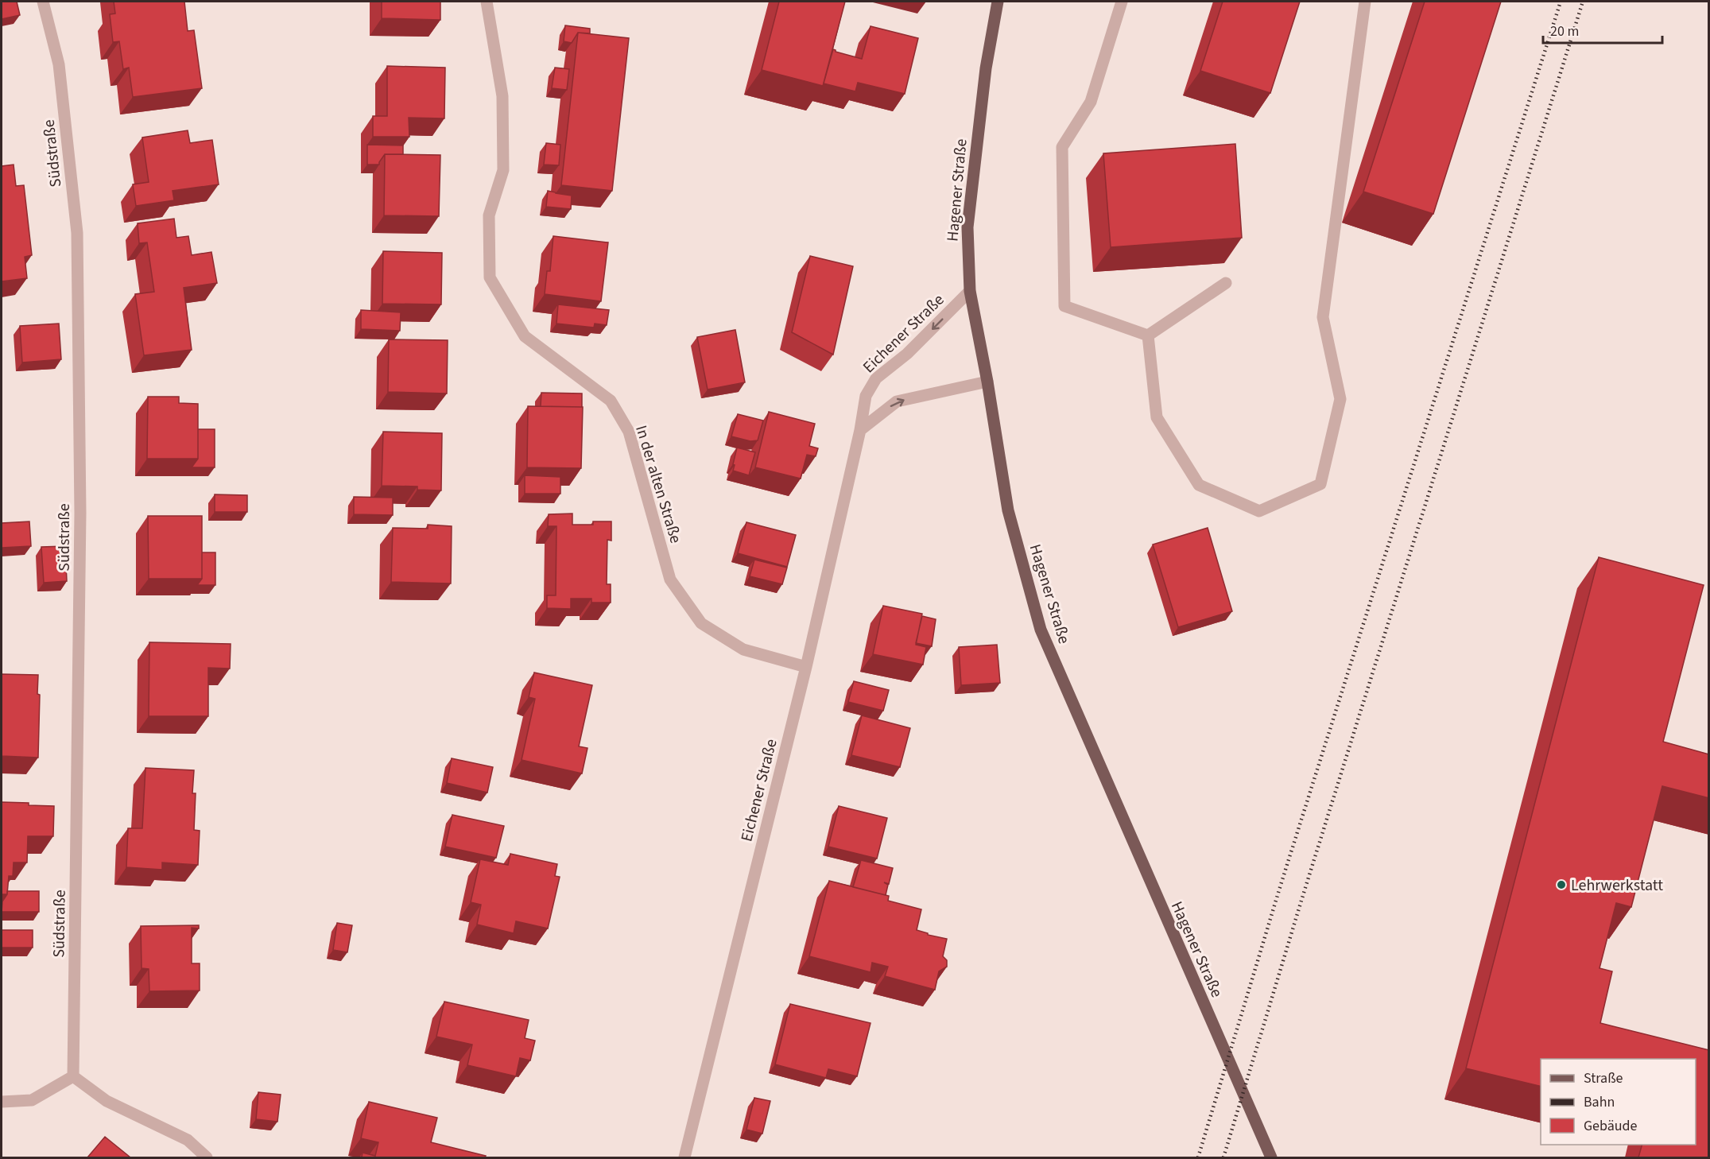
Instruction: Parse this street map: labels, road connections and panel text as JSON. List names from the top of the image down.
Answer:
{
  "streets": {
    "main road": ["Hagener Straße"],
    "street": ["Südstraße", "Eichener Straße", "In der alten Straße"]
  },
  "crossings": [
    ["Hagener Straße", "Eichener Straße"],
    ["Eichener Straße", "In der alten Straße"]
  ],
  "places": ["Lehrwerkstatt"],
  "legend": ["Straße", "Bahn", "Gebäude"],
  "scale_bar": "20 m"
}
